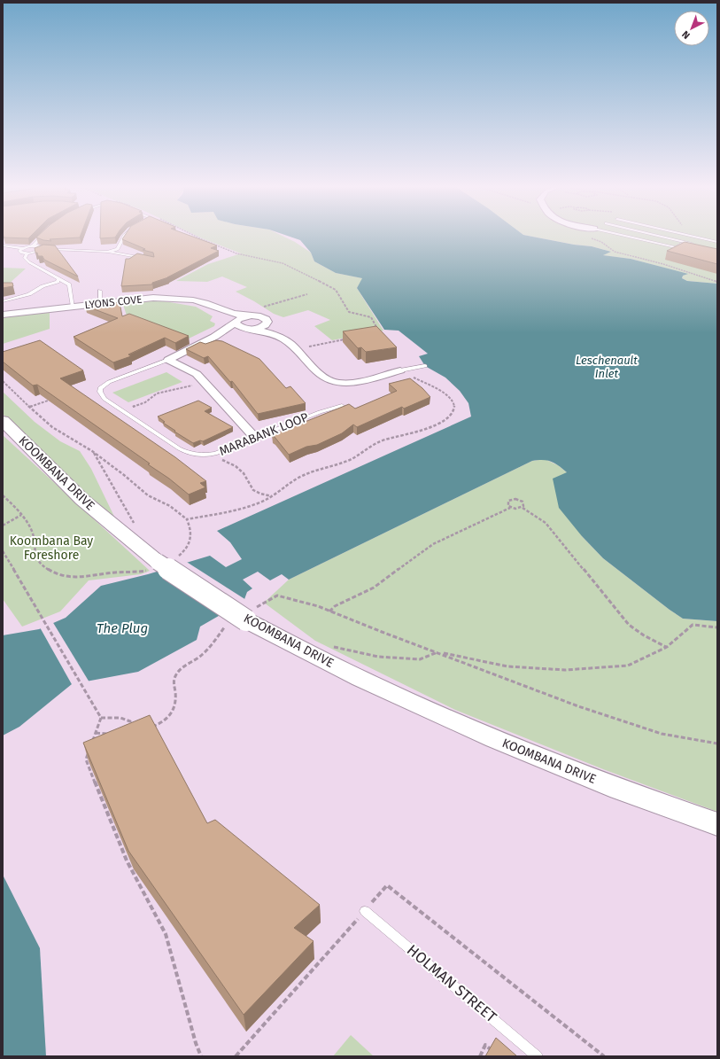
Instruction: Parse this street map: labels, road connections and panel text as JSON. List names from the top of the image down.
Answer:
{
  "streets": {
    "main road": ["KOOMBANA DRIVE"],
    "street": ["LYONS COVE", "MARABANK LOOP"],
    "lane": ["HOLMAN STREET"]
  },
  "crossings": [
    ["LYONS COVE", "MARABANK LOOP"]
  ],
  "water": ["Leschenault Inlet", "The Plug"],
  "parks": ["Koombana Bay Foreshore"],
  "north": "bottom left"
}
